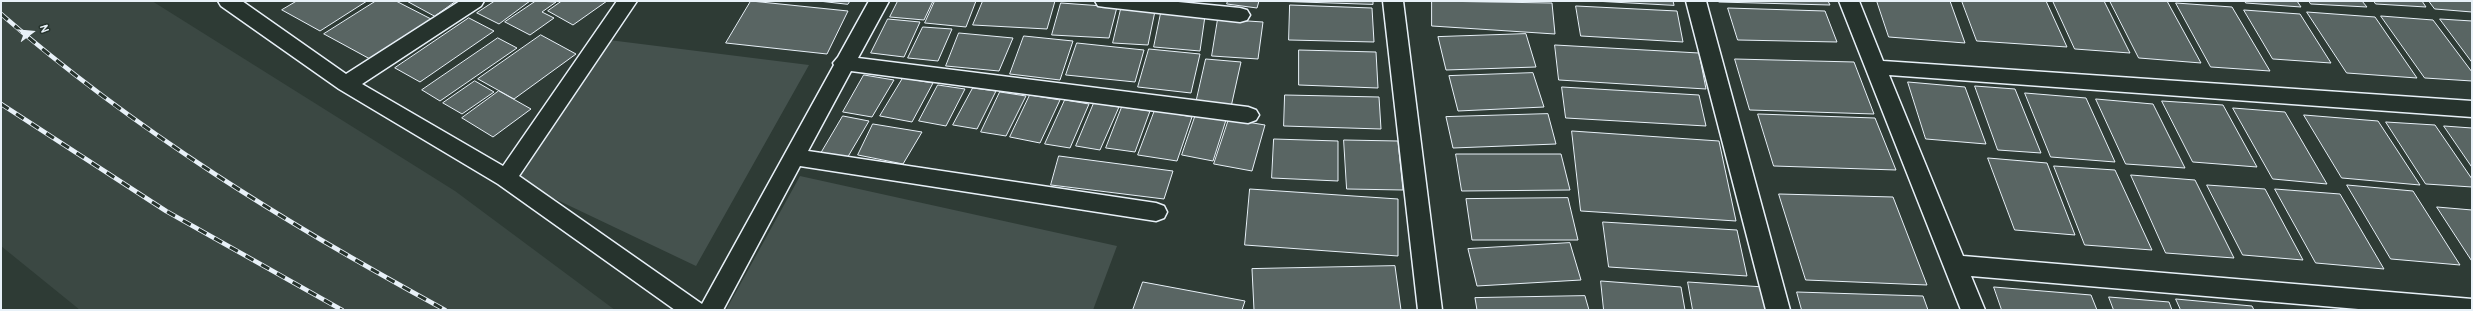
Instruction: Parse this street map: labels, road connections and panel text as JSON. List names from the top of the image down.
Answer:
{
  "north": "right"
}
